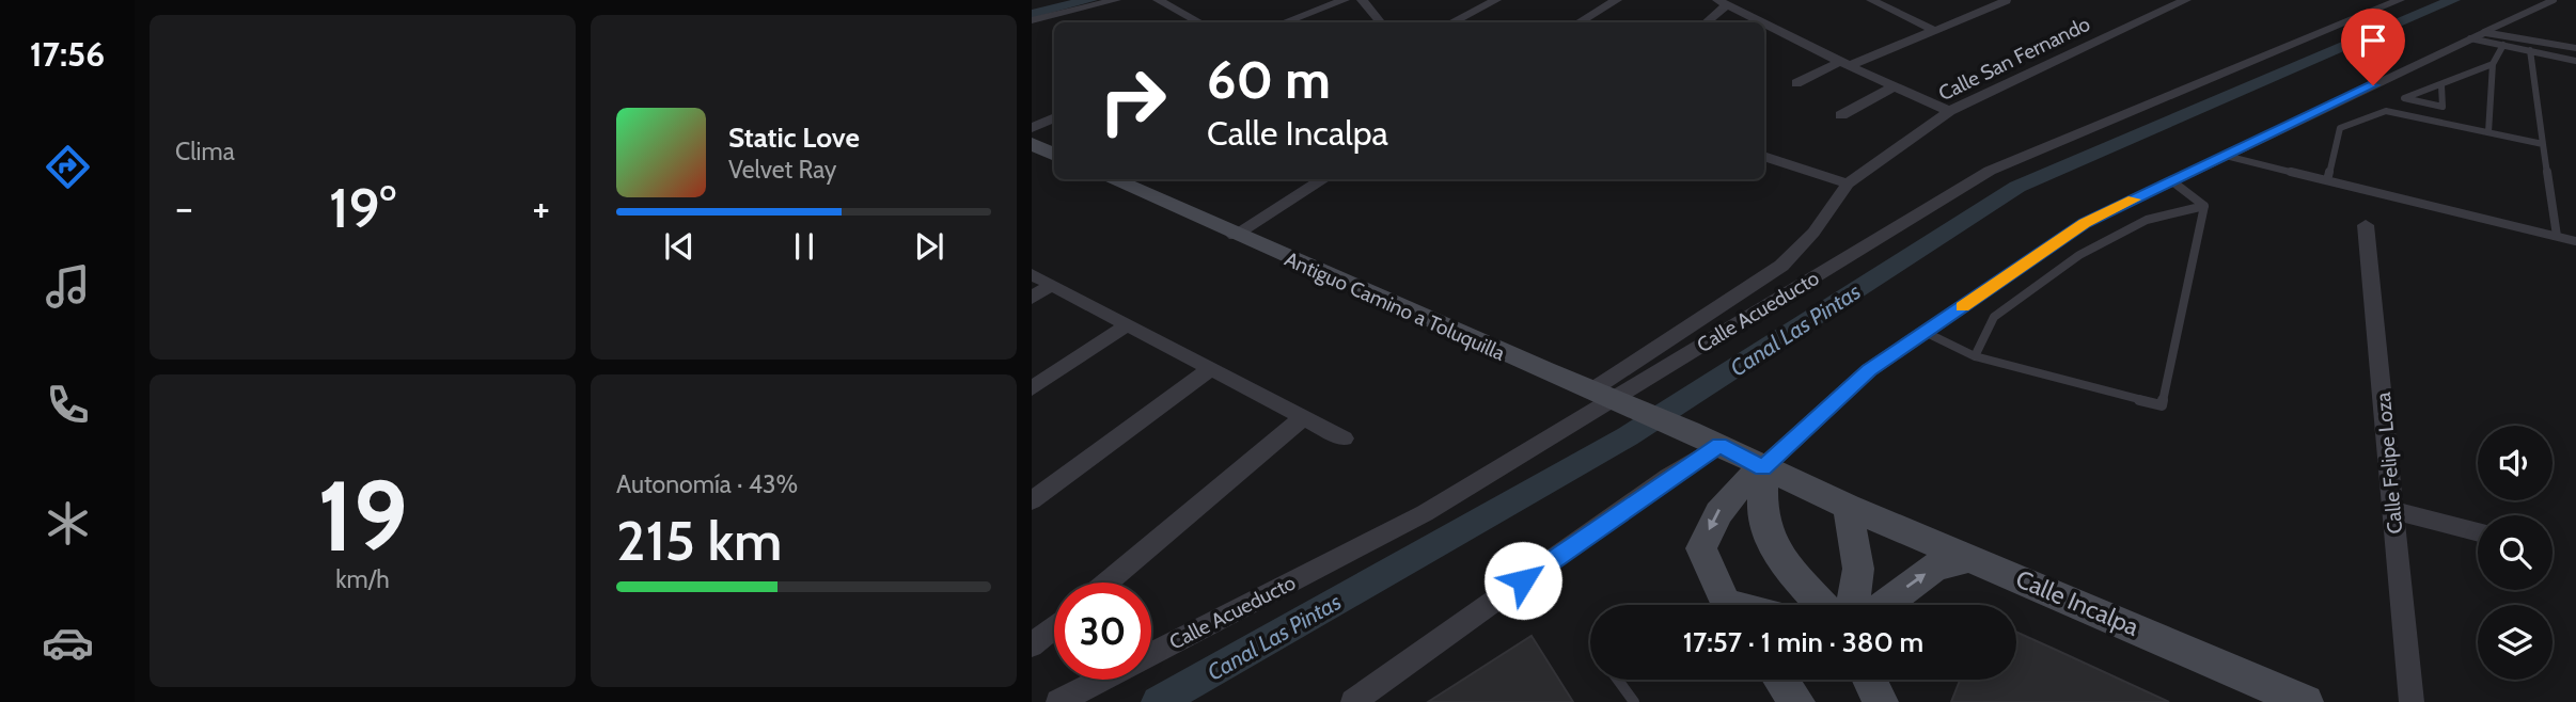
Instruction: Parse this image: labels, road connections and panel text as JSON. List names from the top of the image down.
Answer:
{
  "streets": {
    "street": [
      "Calle San Fernando",
      "Antiguo Camino a Toluquilla",
      "Calle Acueducto",
      "Calle Felipe Loza",
      "Calle Incalpa"
    ]
  },
  "crossings": [
    ["Calle San Fernando", "Antiguo Camino a Toluquilla"],
    ["Calle San Fernando", "Calle Acueducto"],
    ["Antiguo Camino a Toluquilla", "Calle Acueducto"]
  ],
  "water": ["Canal Las Pintas"],
  "page": {
    "tabs": "17:56",
    "tile": [
      "Clima",
      ["19", "km/h"],
      ["Autonomía · 43%", "215 km"]
    ],
    "turn": ["60 m", "Calle Incalpa"],
    "song": ["Static Love", "Velvet Ray"],
    "heat": ["−", "19°", "+"],
    "limit": "30",
    "trip": "17:57 · 1 min · 380 m"
  }
}
